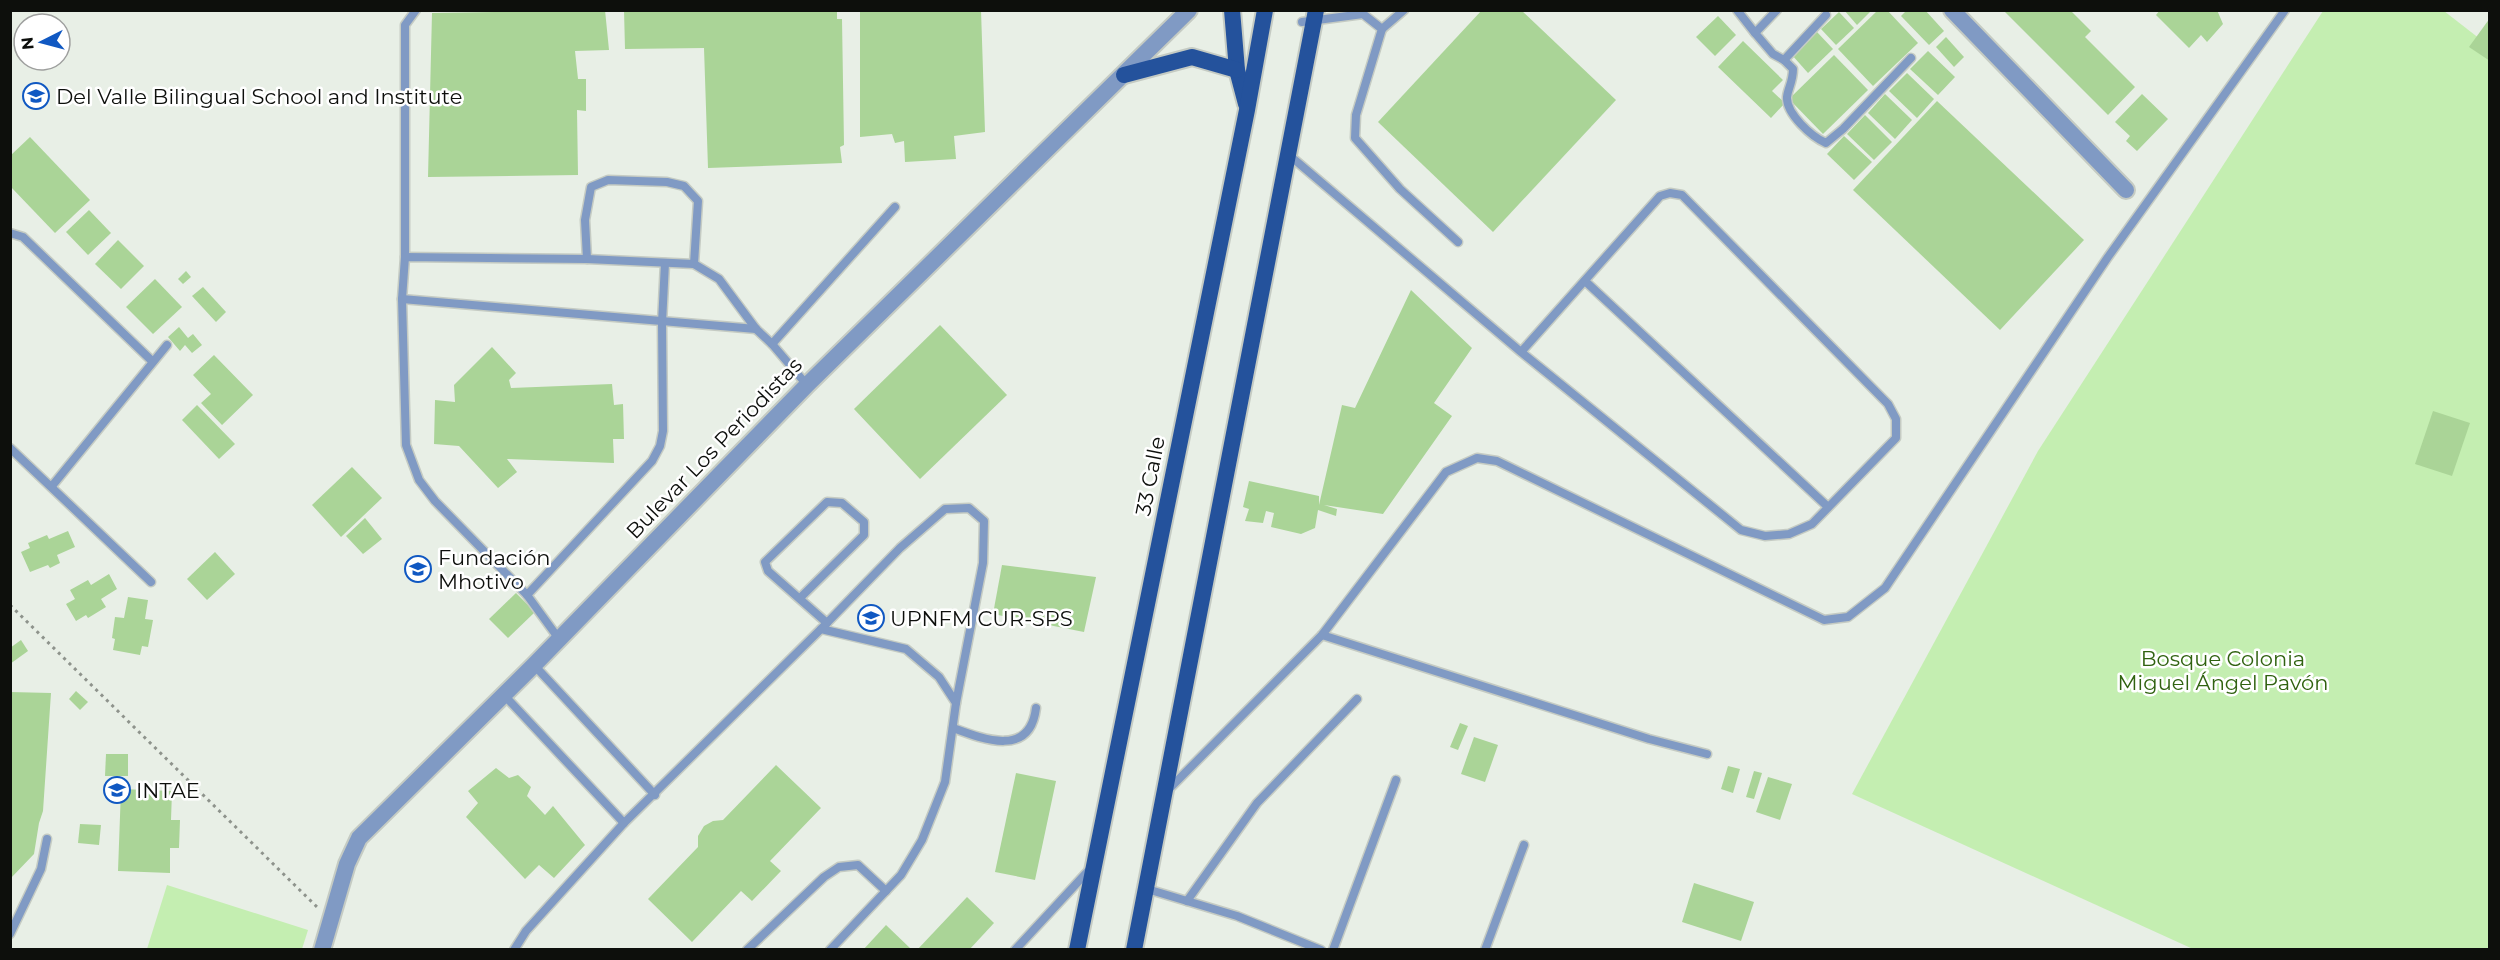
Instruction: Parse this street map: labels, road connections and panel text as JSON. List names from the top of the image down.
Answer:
{
  "streets": {
    "main road": ["33 Calle"],
    "street": ["Bulevar Los Periodistas"]
  },
  "parks": ["Bosque Colonia Miguel Ángel Pavón"],
  "places": {
    "school or university": [
      "Del Valle Bilingual School and Institute",
      "Fundación Mhotivo",
      "UPNFM CUR-SPS",
      "INTAE"
    ]
  },
  "north": "left"
}
